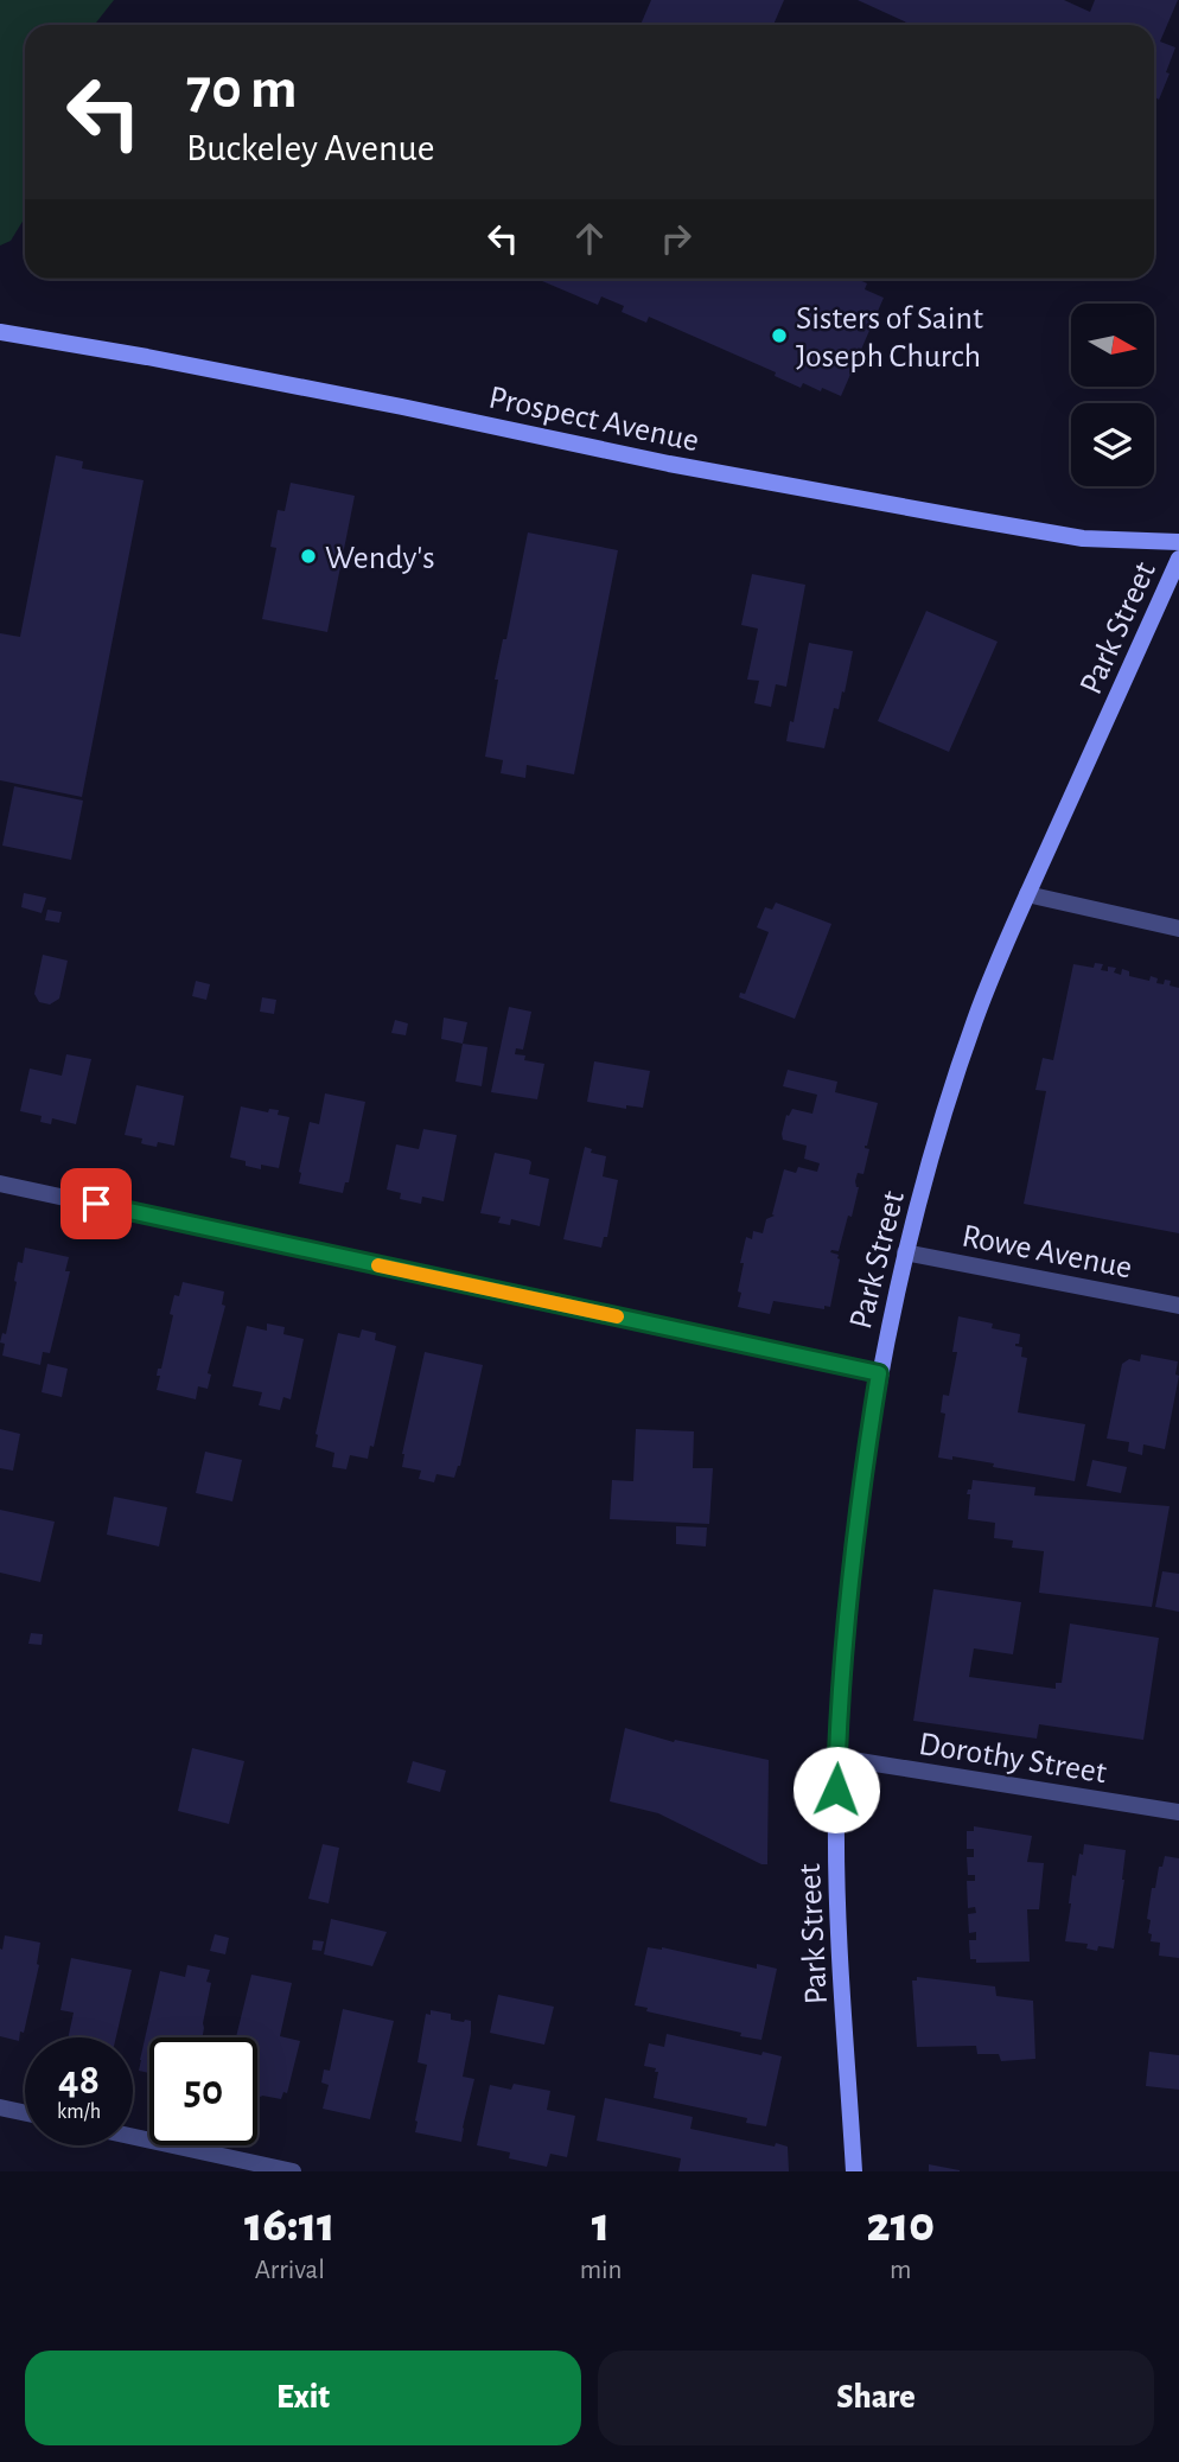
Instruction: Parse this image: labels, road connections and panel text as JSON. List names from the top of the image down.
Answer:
{
  "streets": {
    "main road": ["Prospect Avenue", "Park Street"],
    "street": ["Rowe Avenue", "Dorothy Street"]
  },
  "crossings": [
    ["Park Street", "Rowe Avenue"],
    ["Park Street", "Dorothy Street"]
  ],
  "places": ["Sisters of Saint Joseph Church", "Wendy's"],
  "north": "right",
  "page": {
    "turn": ["70 m", "Buckeley Avenue"],
    "speed": "48 km/h",
    "limit": "50",
    "eta": [
      "16:11",
      "Arrival",
      "1",
      "min",
      "210",
      "m"
    ],
    "buttons": ["Exit", "Share"]
  }
}
